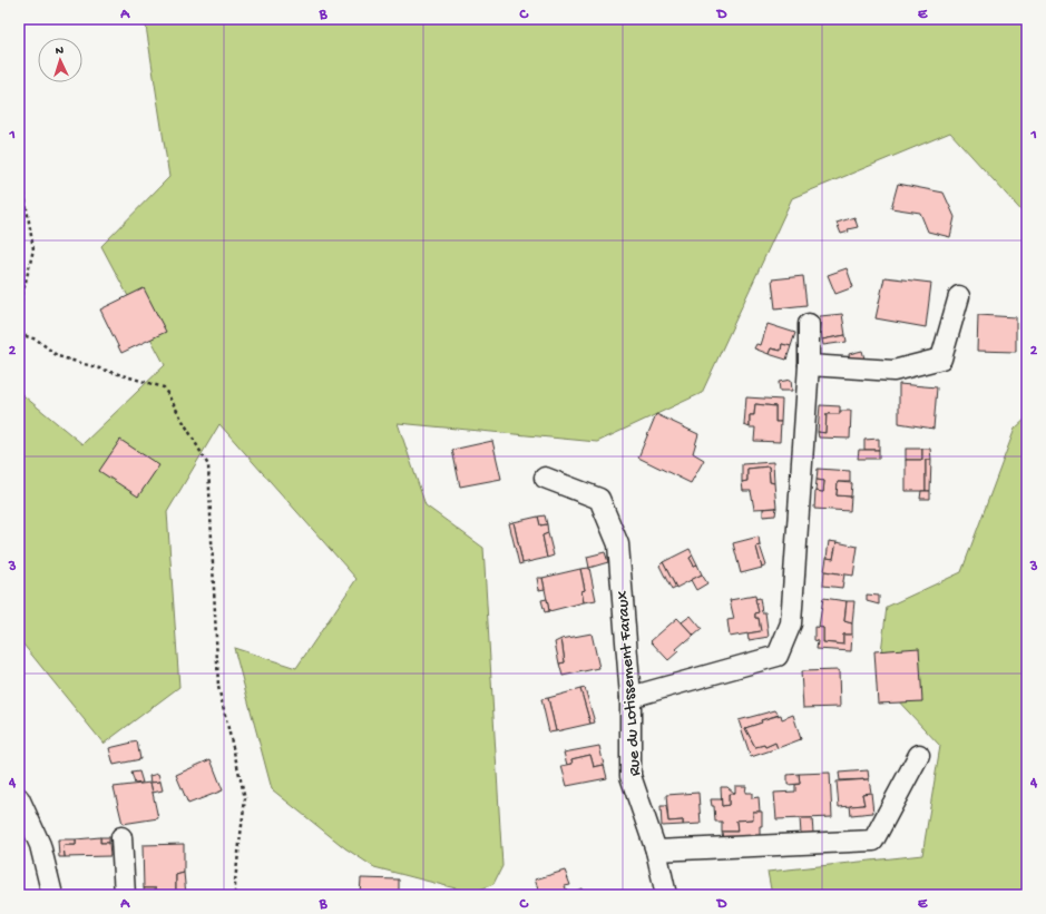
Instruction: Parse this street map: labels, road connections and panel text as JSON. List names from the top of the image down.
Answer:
{
  "streets": {
    "street": ["Rue du Lotissement Faraux"]
  },
  "north": "top",
  "grid": {
    "columns": [
      "A",
      "B",
      "C",
      "D",
      "E"
    ],
    "rows": [
      "1",
      "2",
      "3",
      "4"
    ]
  }
}
